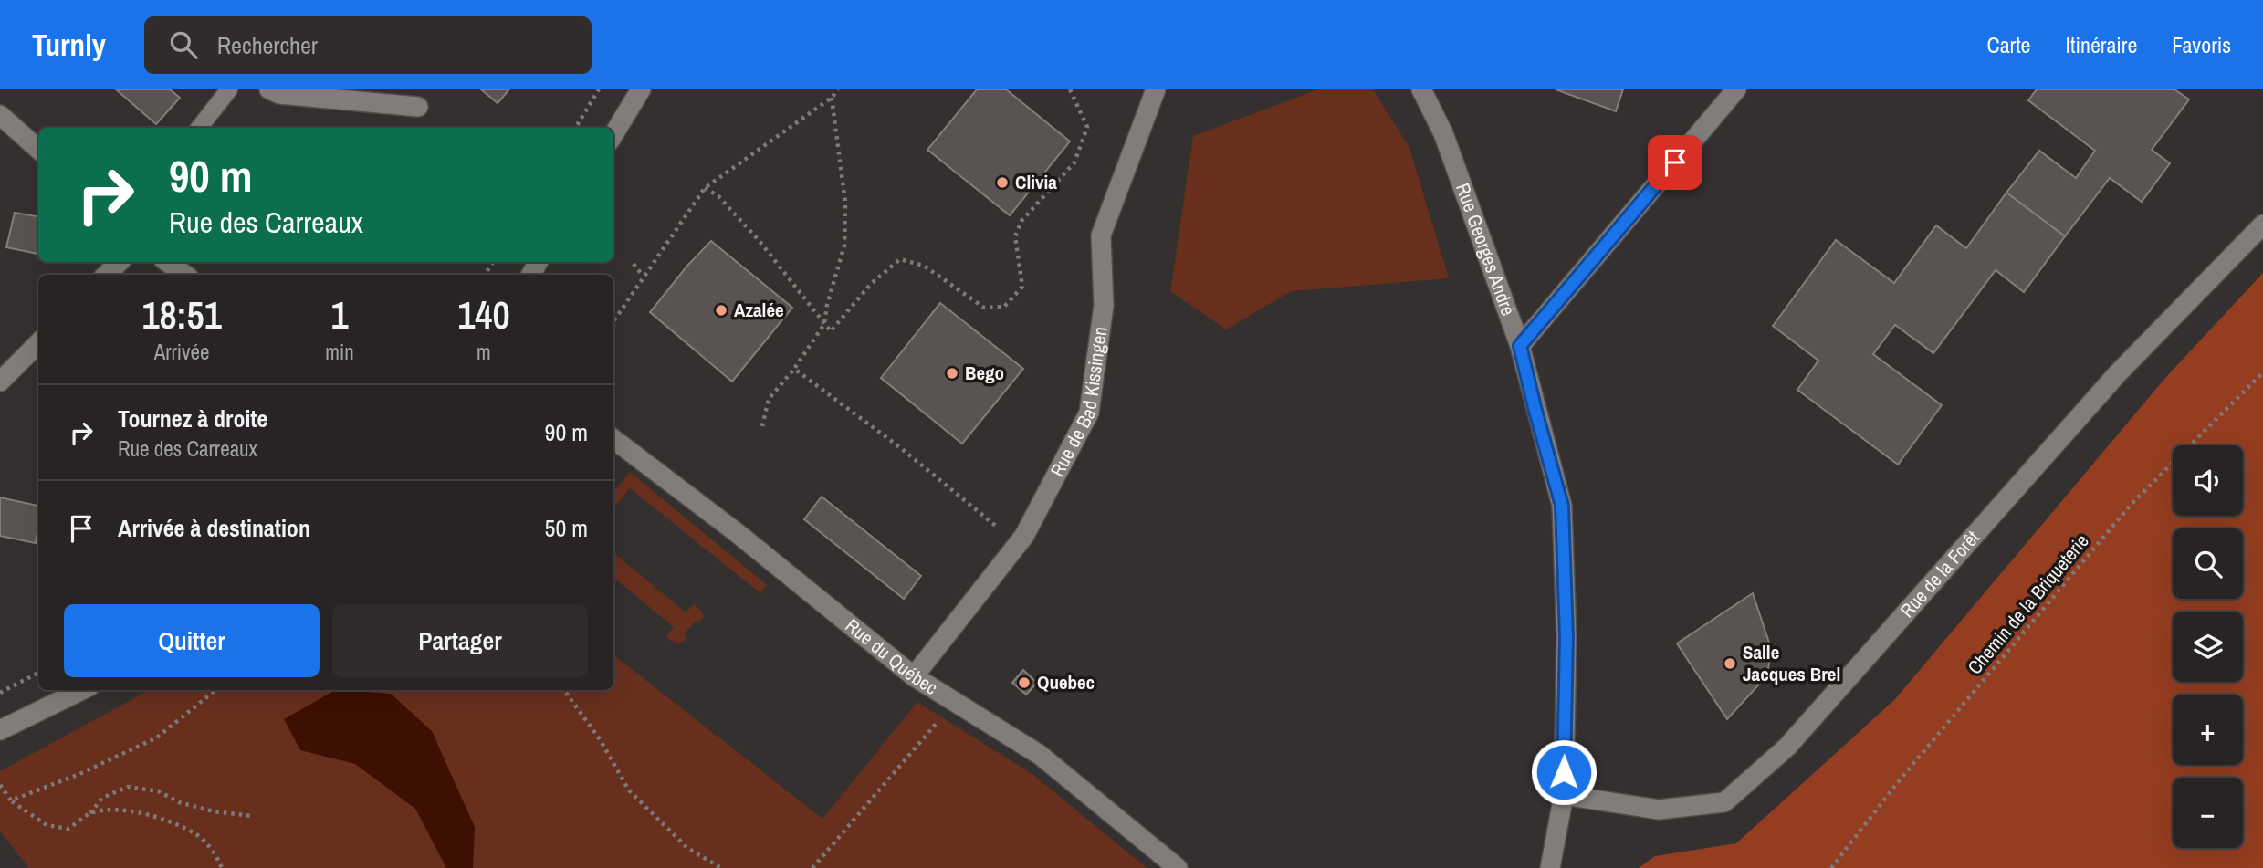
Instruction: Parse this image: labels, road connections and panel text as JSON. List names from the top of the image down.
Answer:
{
  "streets": {
    "street": [
      "Rue Georges André",
      "Rue de Bad Kissingen",
      "Rue de la Forêt",
      "Rue du Québec"
    ],
    "path": ["Chemin de la Briqueterie"]
  },
  "crossings": [
    ["Rue Georges André", "Rue de la Forêt"],
    ["Rue de Bad Kissingen", "Rue du Québec"]
  ],
  "places": [
    "Clivia",
    "Azalée",
    "Bego",
    "Salle Jacques Brel",
    "Quebec"
  ],
  "page": {
    "header": "Turnly",
    "search": "Rechercher",
    "nav": ["Carte", "Itinéraire", "Favoris"],
    "turn": ["90 m", "Rue des Carreaux"],
    "eta": [
      "18:51",
      "Arrivée",
      "1",
      "min",
      "140",
      "m"
    ],
    "list": [
      {
        "name": "Tournez à droite",
        "note": "Rue des Carreaux",
        "value": "90 m"
      },
      {
        "name": "Arrivée à destination",
        "value": "50 m"
      }
    ],
    "map_buttons": ["+", "−"],
    "buttons": ["Quitter", "Partager"]
  }
}
